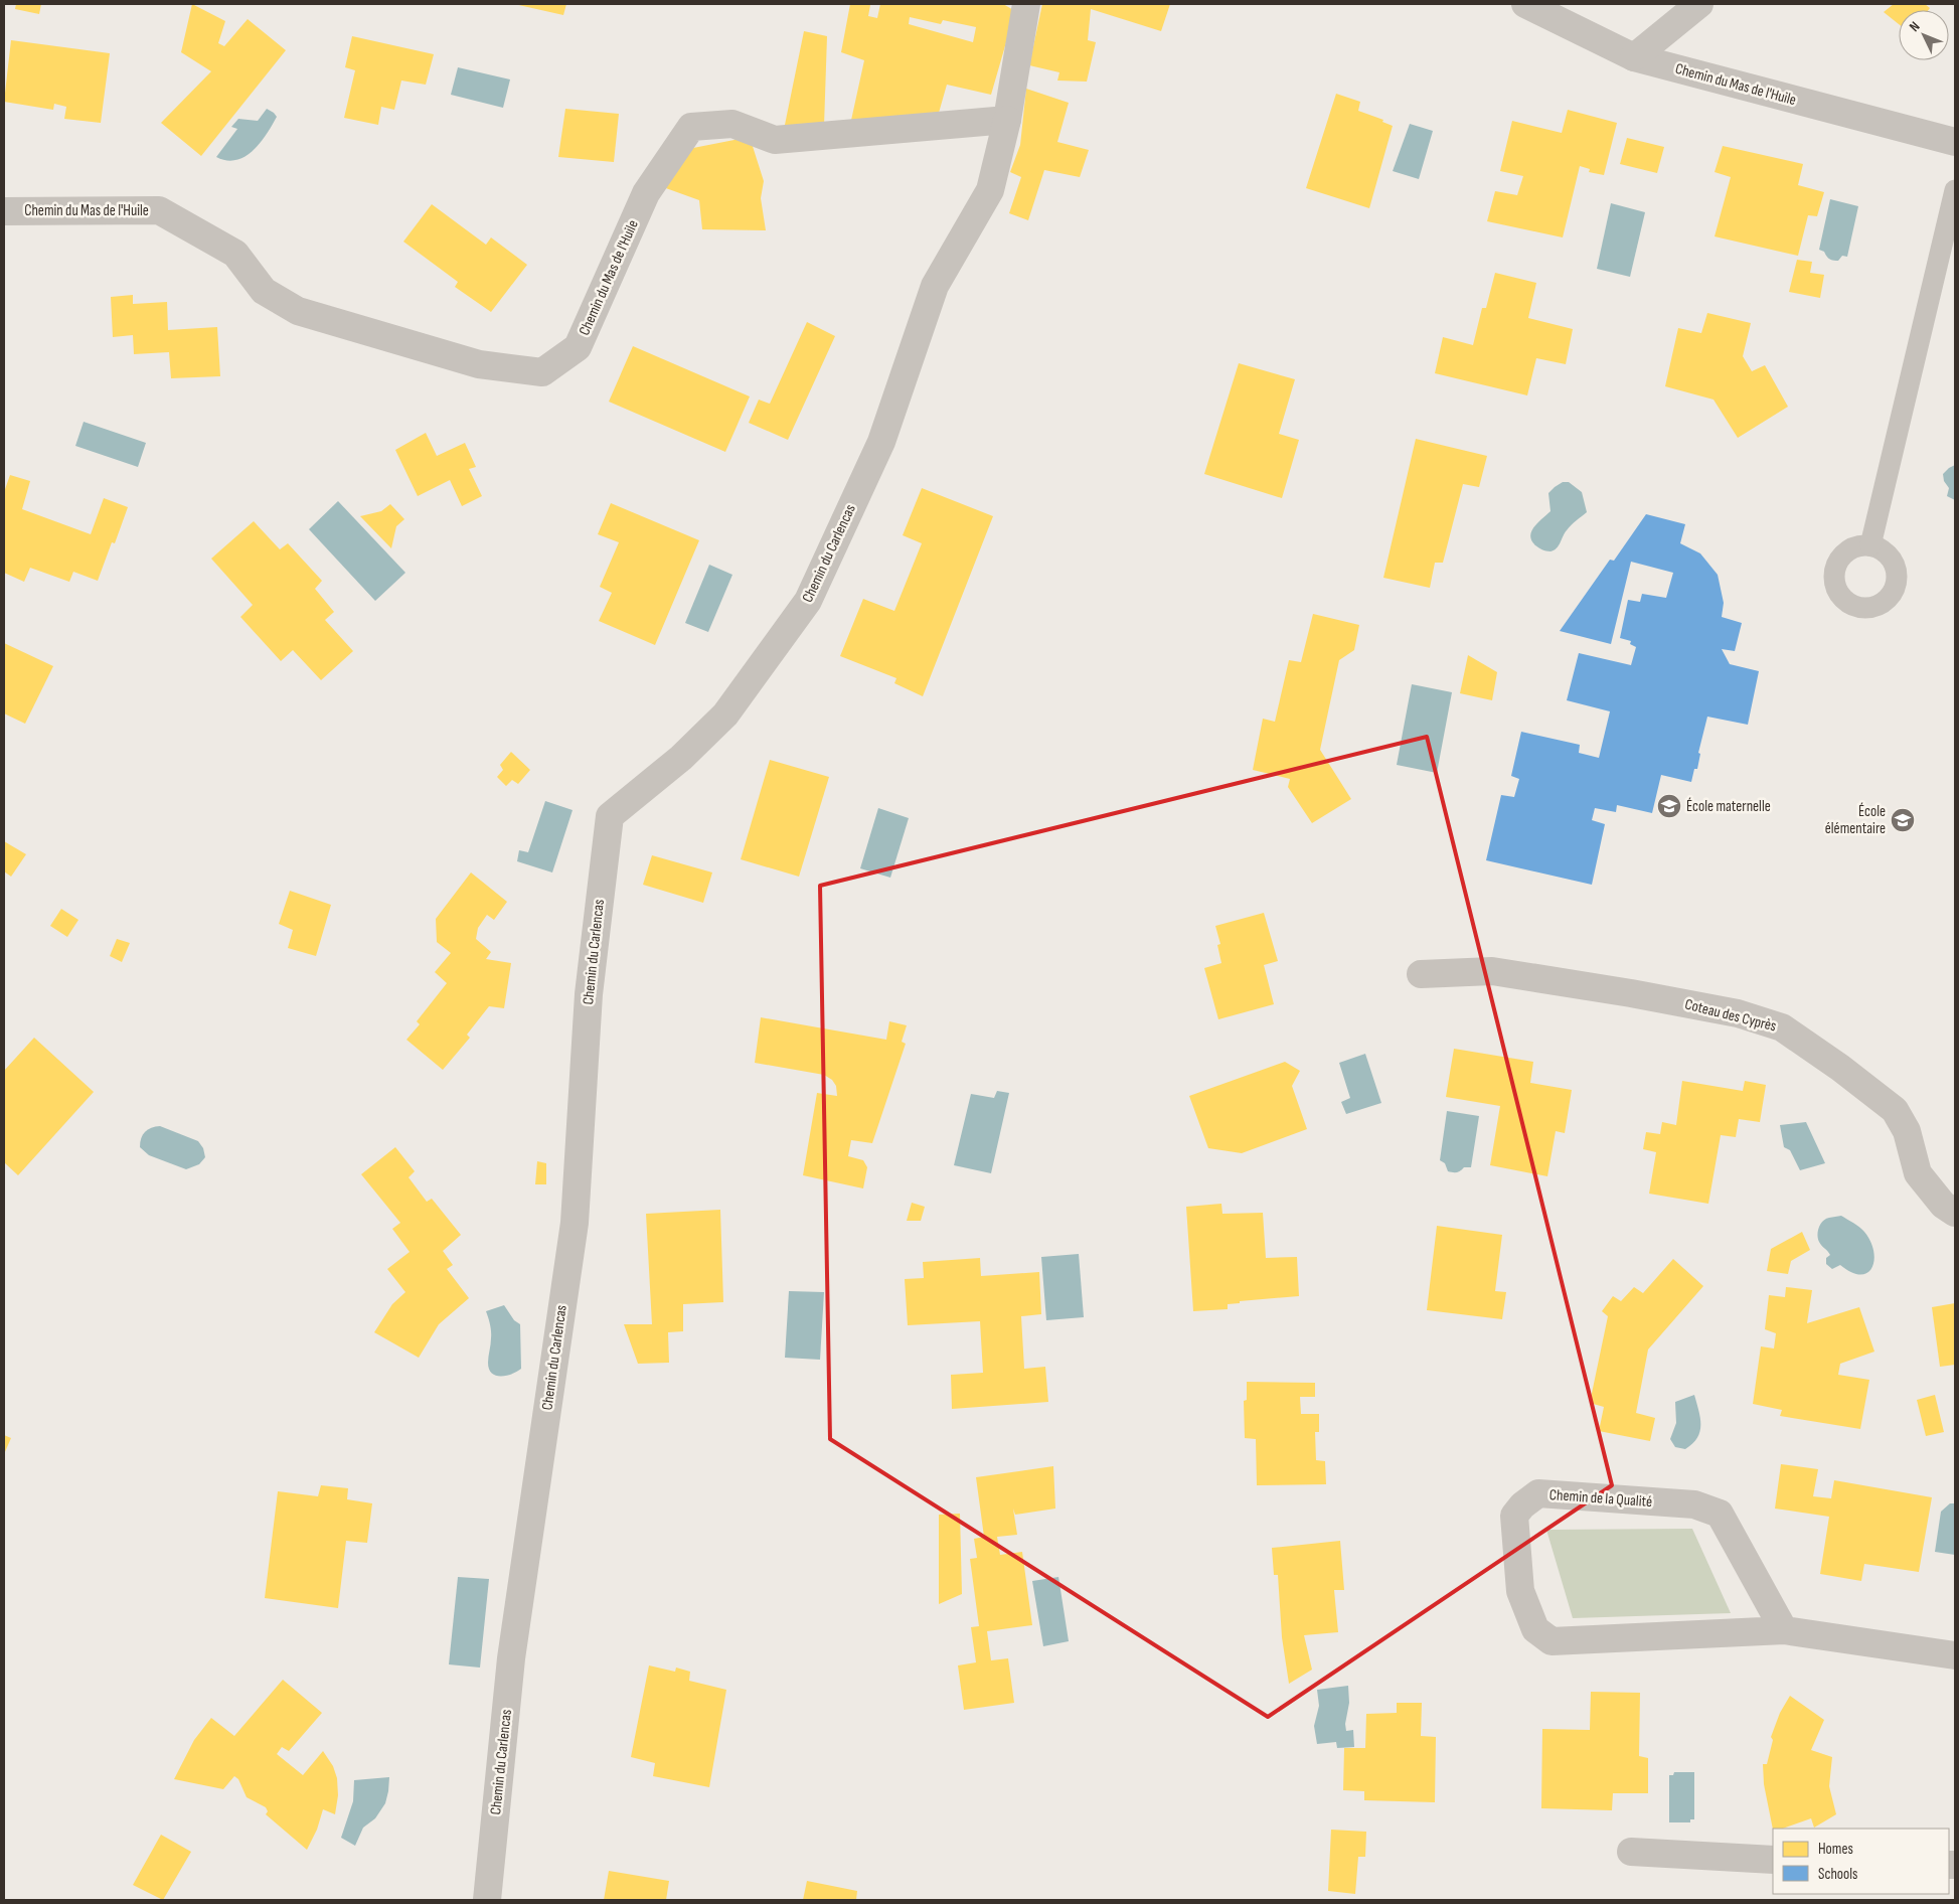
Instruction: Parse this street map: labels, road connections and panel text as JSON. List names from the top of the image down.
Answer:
{
  "streets": {
    "street": [
      "Chemin du Mas de l'Huile",
      "Chemin du Carlencas",
      "Coteau des Cyprès",
      "Chemin de la Qualité"
    ]
  },
  "crossings": [
    ["Chemin du Mas de l'Huile", "Chemin du Carlencas"]
  ],
  "places": {
    "school or university": ["École maternelle", "École élémentaire"]
  },
  "legend": ["Homes", "Schools"],
  "north": "top left"
}
